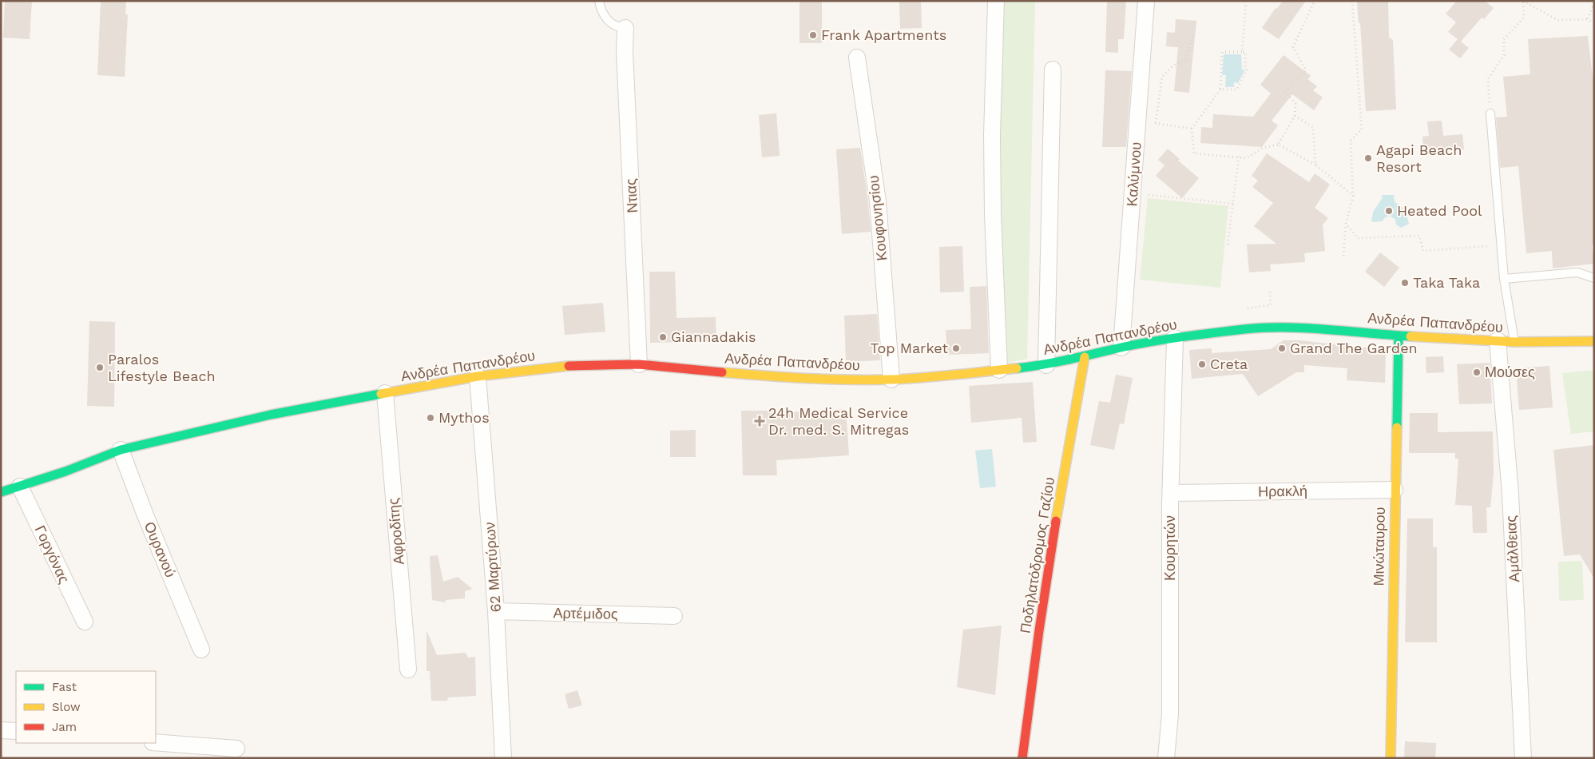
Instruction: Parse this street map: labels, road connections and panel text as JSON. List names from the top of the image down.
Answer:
{
  "streets": {
    "main road": ["Ανδρέα Παπανδρέου", "Μινώταυρου", "Ποδηλατόδρομος Γαζίου"],
    "street": [
      "Καλύμνου",
      "Ντιας",
      "Κουφονησίου",
      "Ηρακλή",
      "Αφροδίτης",
      "Κουρητών",
      "Αμάλθειας",
      "Ουρανού",
      "Γοργόνας",
      "62 Μαρτύρων",
      "Αρτέμιδος"
    ]
  },
  "crossings": [
    ["Καλύμνου", "Ανδρέα Παπανδρέου"],
    ["Ντιας", "Ανδρέα Παπανδρέου"],
    ["Κουφονησίου", "Ανδρέα Παπανδρέου"],
    ["Ανδρέα Παπανδρέου", "Αφροδίτης"],
    ["Ανδρέα Παπανδρέου", "Μινώταυρου"],
    ["Ανδρέα Παπανδρέου", "Κουρητών"],
    ["Ανδρέα Παπανδρέου", "Αμάλθειας"],
    ["Ανδρέα Παπανδρέου", "Ουρανού"],
    ["Ανδρέα Παπανδρέου", "Γοργόνας"],
    ["Ανδρέα Παπανδρέου", "Ποδηλατόδρομος Γαζίου"],
    ["Ανδρέα Παπανδρέου", "62 Μαρτύρων"],
    ["Ηρακλή", "Μινώταυρου"],
    ["Ηρακλή", "Κουρητών"],
    ["62 Μαρτύρων", "Αρτέμιδος"]
  ],
  "places": {
    "other": [
      "Frank Apartments",
      "Agapi Beach Resort",
      "Heated Pool",
      "Taka Taka",
      "Giannadakis",
      "Top Market",
      "Grand The Garden",
      "Creta",
      "Paralos Lifestyle Beach",
      "Μούσες",
      "Mythos"
    ],
    "health": ["24h Medical Service Dr. med. S. Mitregas"]
  },
  "legend": ["Fast", "Slow", "Jam"]
}
